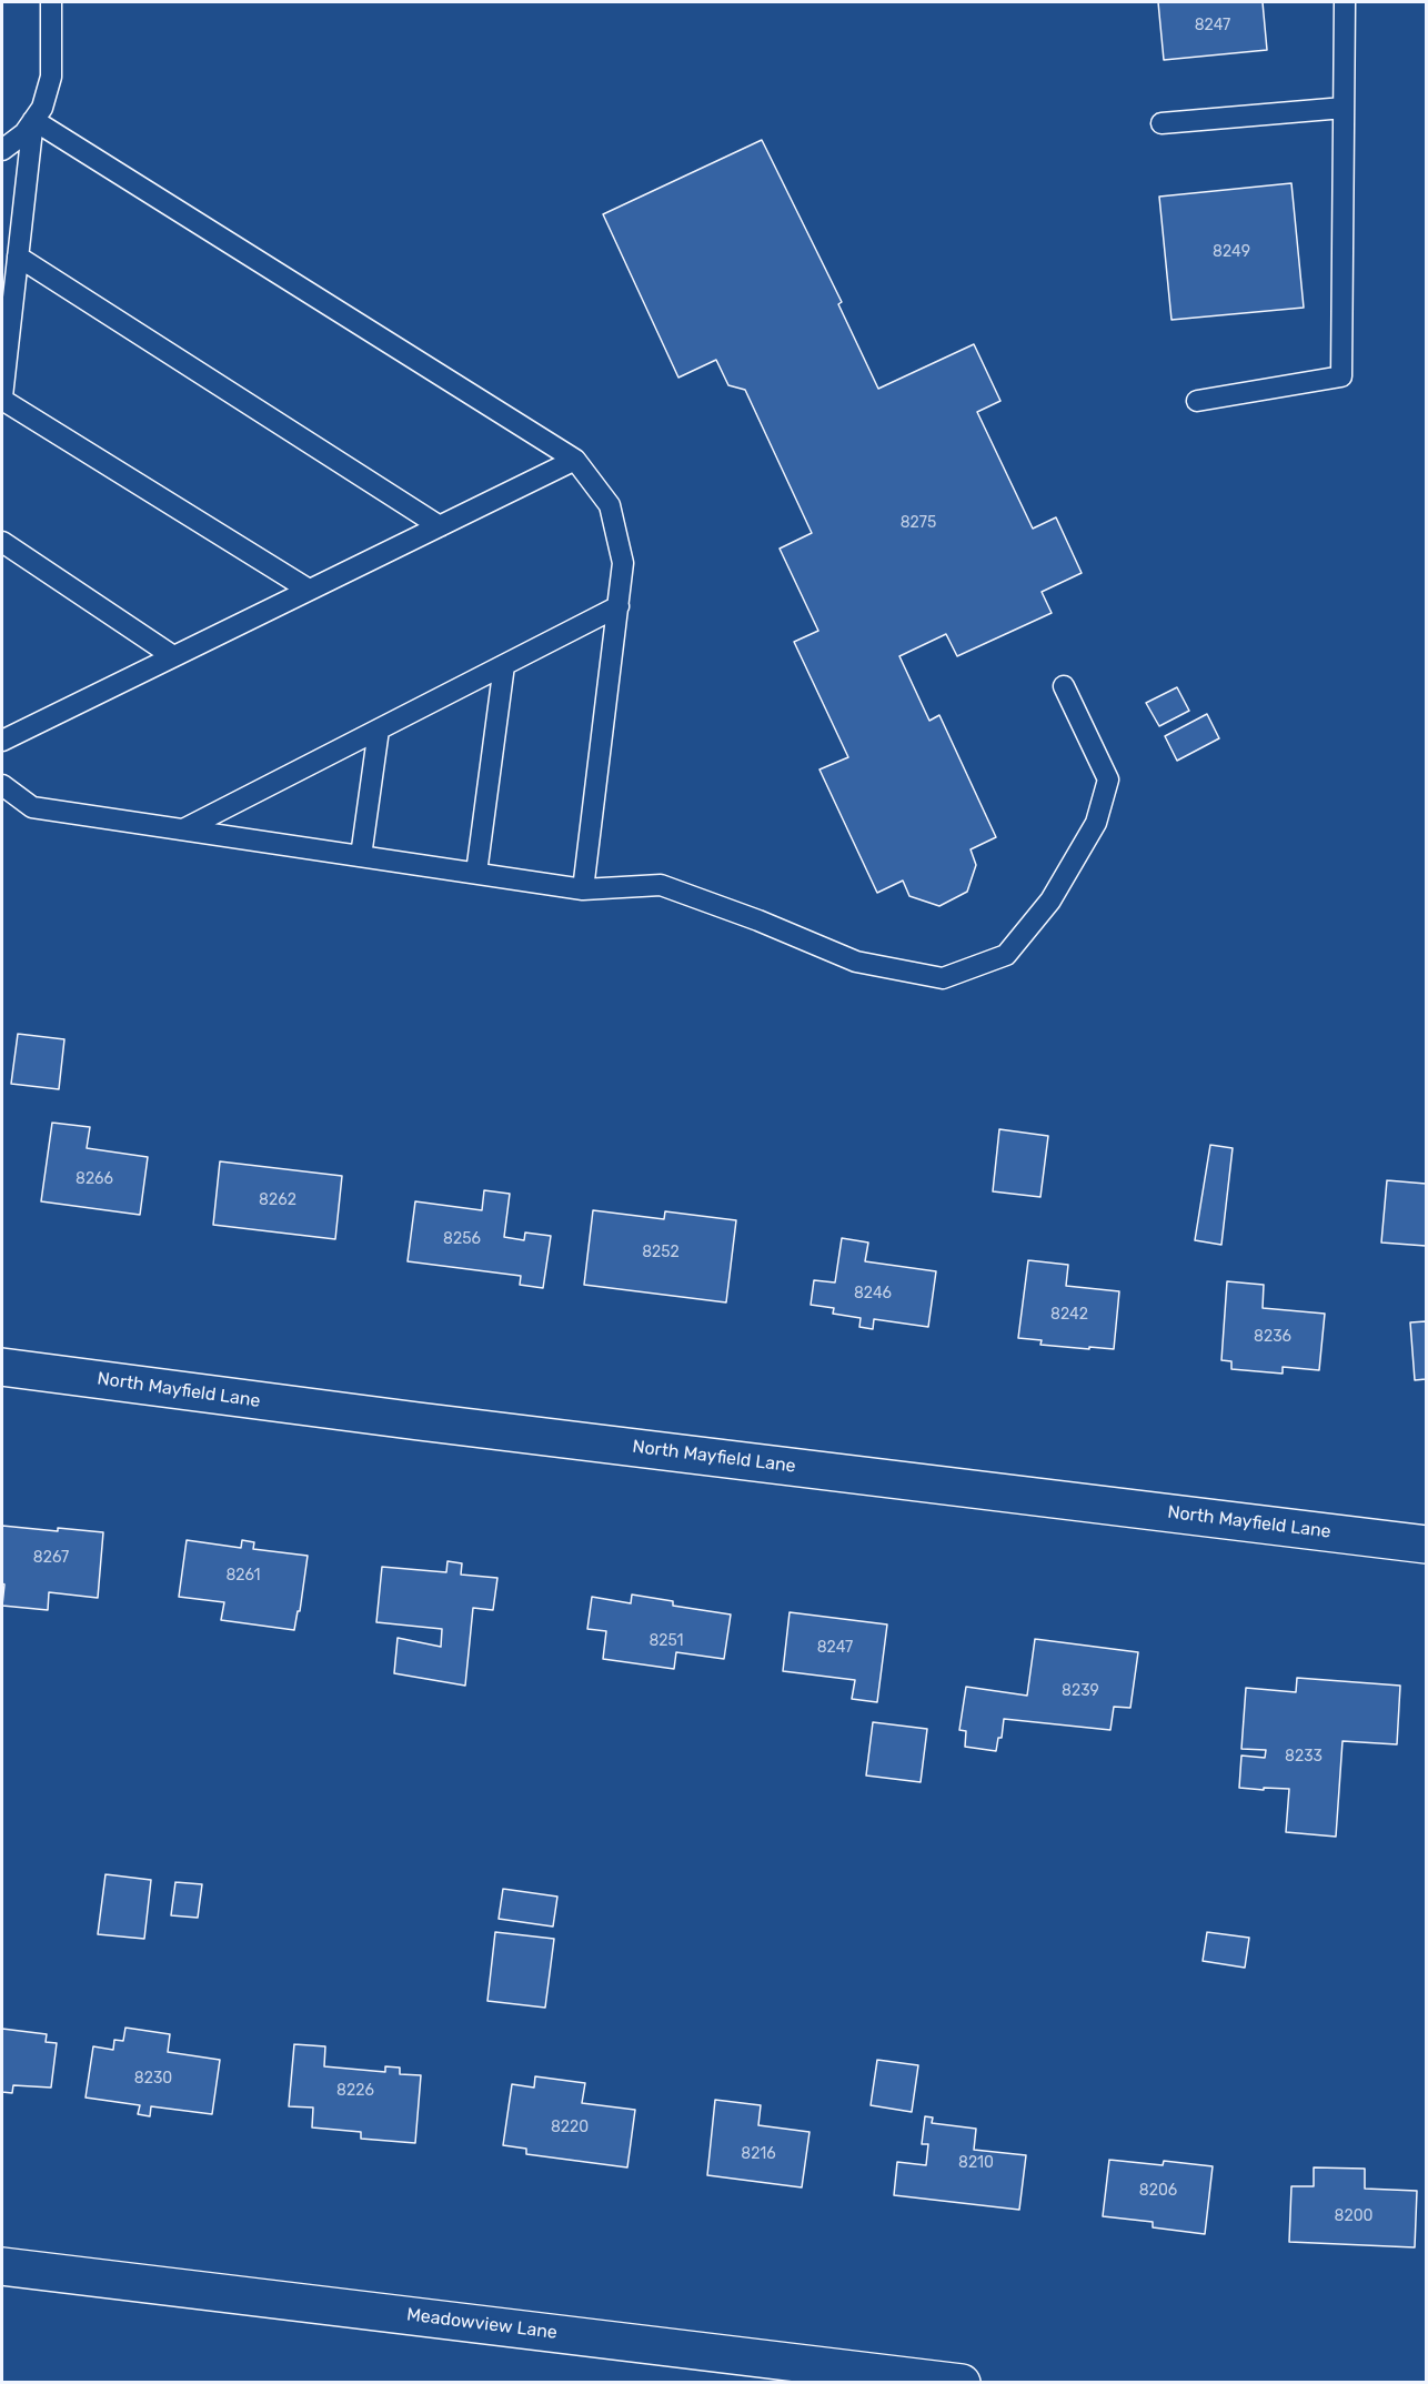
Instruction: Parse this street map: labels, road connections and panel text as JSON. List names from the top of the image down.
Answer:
{
  "streets": {
    "street": ["North Mayfield Lane", "Meadowview Lane"]
  },
  "house_numbers": [
    "8247",
    "8249",
    "8275",
    "8266",
    "8262",
    "8256",
    "8252",
    "8246",
    "8242",
    "8236",
    "8267",
    "8261",
    "8251",
    "8247",
    "8239",
    "8233",
    "8230",
    "8226",
    "8220",
    "8216",
    "8210",
    "8206",
    "8200"
  ]
}
